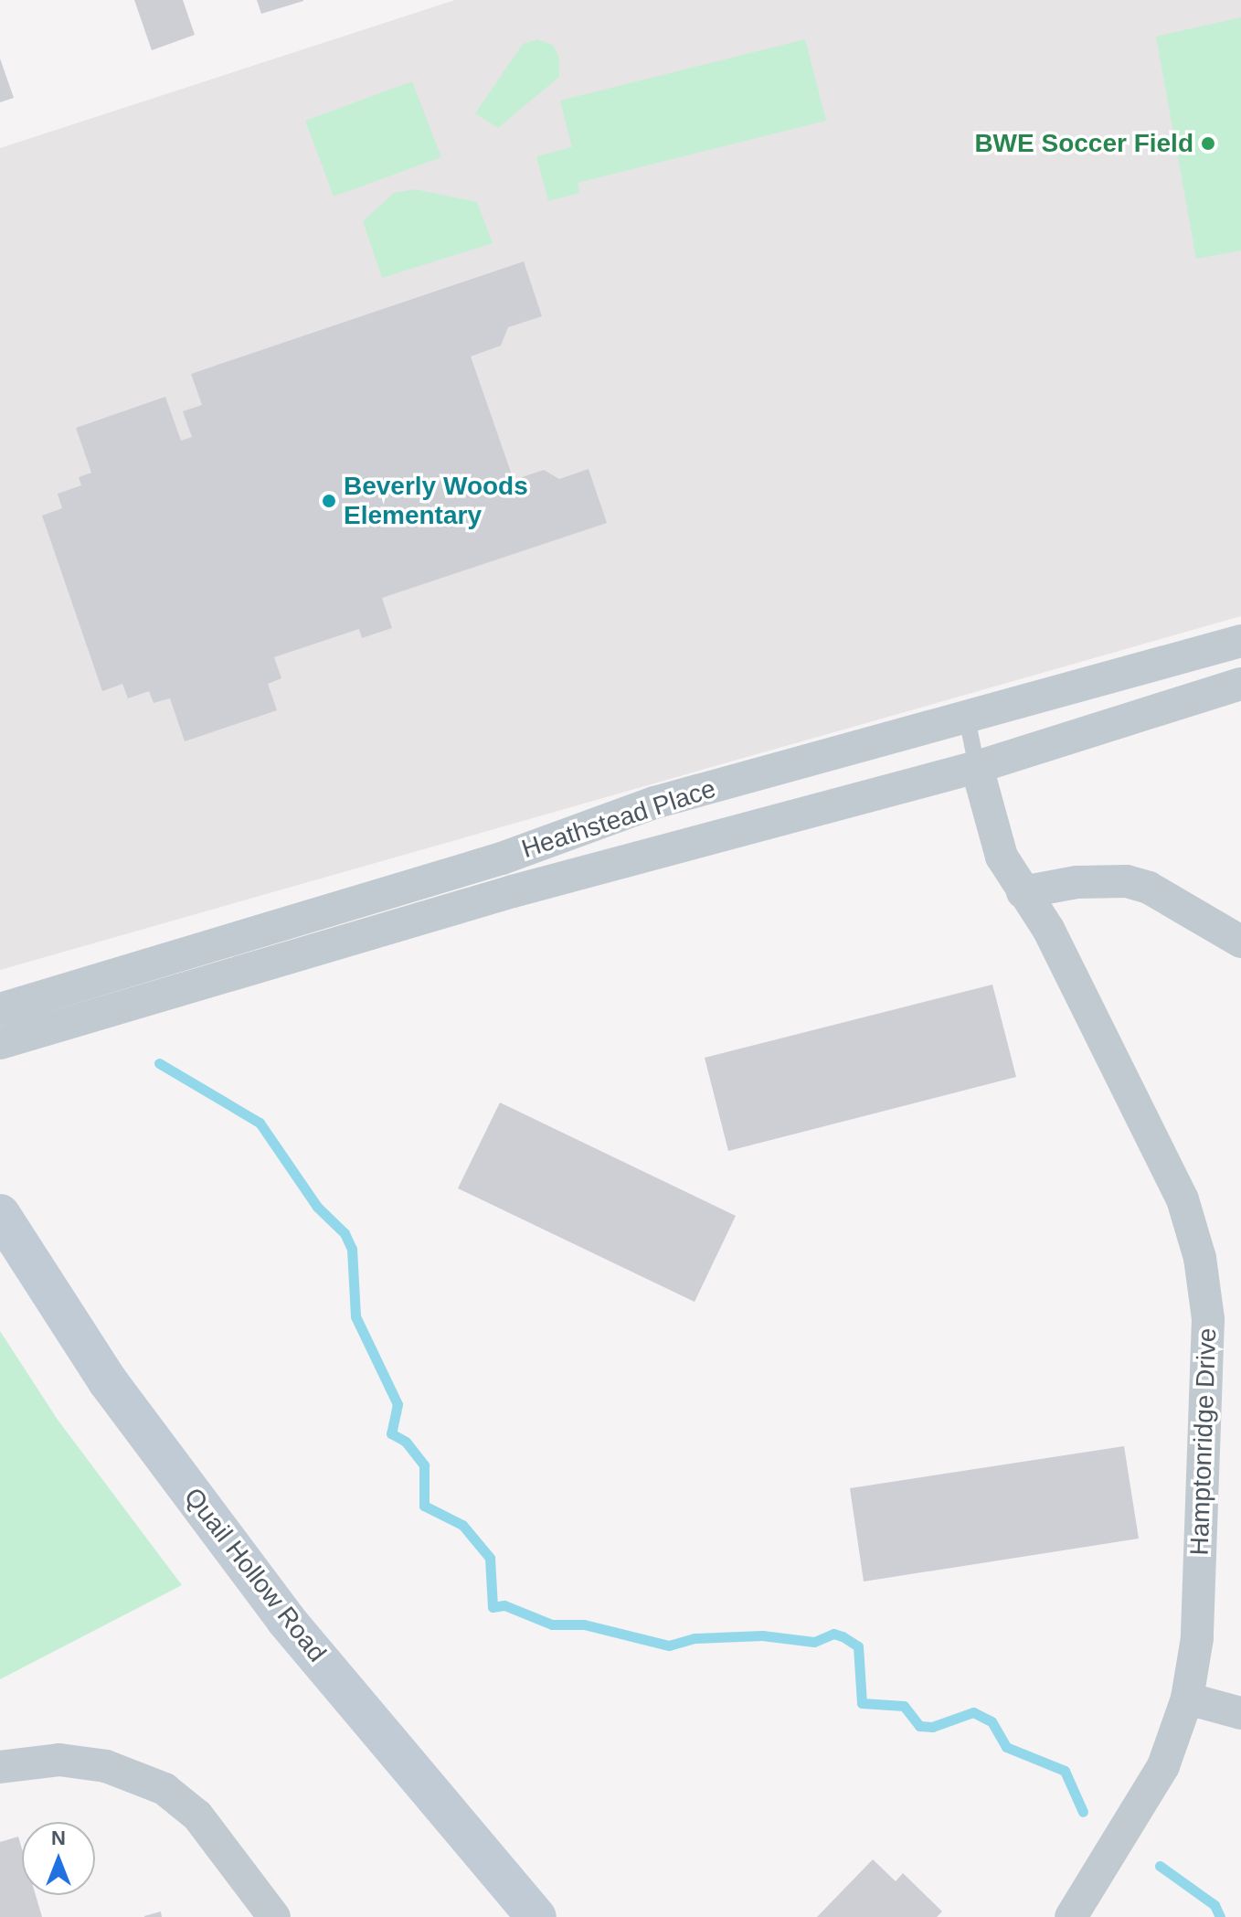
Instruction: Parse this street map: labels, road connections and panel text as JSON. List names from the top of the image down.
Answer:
{
  "streets": {
    "main road": ["Quail Hollow Road"],
    "street": ["Heathstead Place", "Hamptonridge Drive"]
  },
  "crossings": [
    ["Heathstead Place", "Hamptonridge Drive"]
  ],
  "places": ["BWE Soccer Field", "Beverly Woods Elementary"],
  "north": "top"
}
